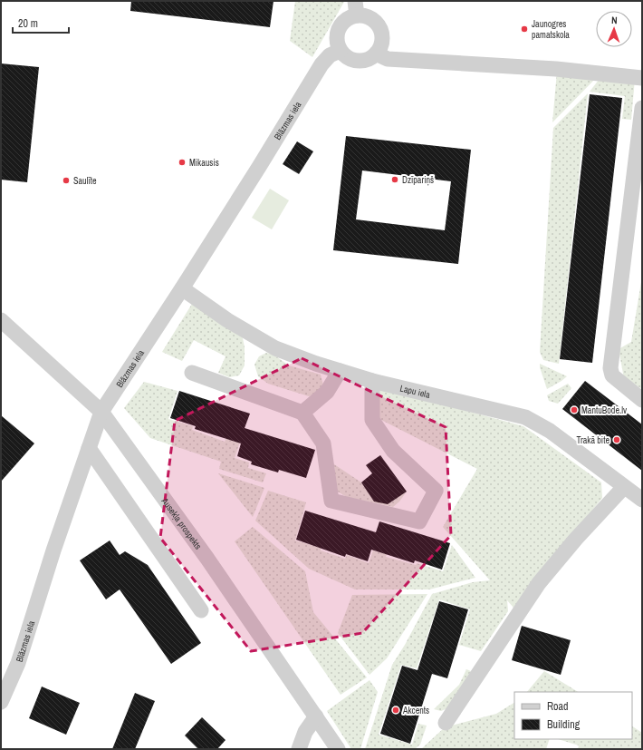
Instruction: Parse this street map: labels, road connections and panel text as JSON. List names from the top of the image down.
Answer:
{
  "streets": {
    "street": ["Blāzmas iela", "Lapu iela", "Ausekļa prospekts"]
  },
  "crossings": [
    ["Blāzmas iela", "Lapu iela"],
    ["Blāzmas iela", "Ausekļa prospekts"]
  ],
  "places": [
    "Jaunogres pamatskola",
    "Mikausis",
    "Dzīpariņš",
    "Saulīte",
    "MantuBode.lv",
    "Trakā bite",
    "Akcents"
  ],
  "legend": ["Road", "Building"],
  "scale_bar": "20 m",
  "north": "top"
}
